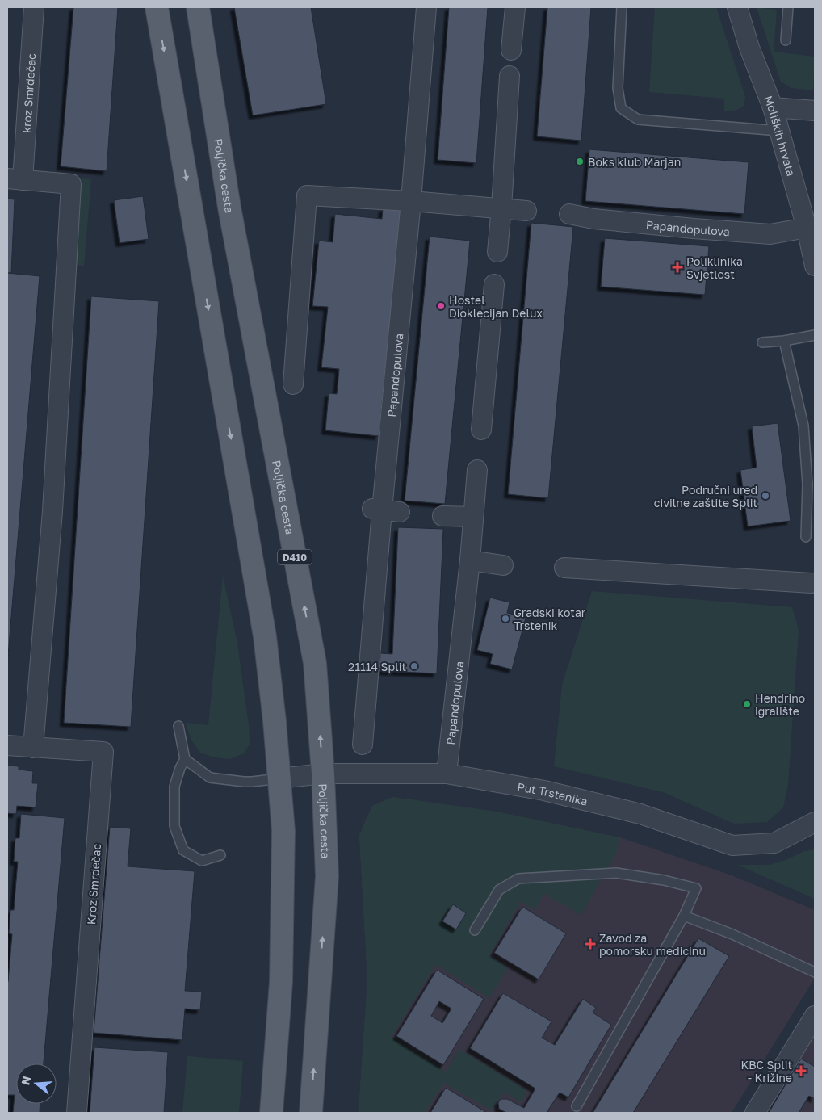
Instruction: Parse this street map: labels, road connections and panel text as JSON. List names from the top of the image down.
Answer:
{
  "streets": {
    "main road": ["Poljička cesta", "D410"],
    "street": [
      "kroz Smrdečac",
      "Moliških hrvata",
      "Papandopulova",
      "Put Trstenika",
      "Kroz Smrdečac"
    ]
  },
  "crossings": [
    ["Moliških hrvata", "Papandopulova"],
    ["Poljička cesta", "Put Trstenika"],
    ["Papandopulova", "Put Trstenika"]
  ],
  "places": {
    "other": [
      "Boks klub Marjan",
      "Hostel Dioklecijan Delux",
      "Područni ured civilne zaštite Split",
      "Gradski kotar Trstenik",
      "21114 Split",
      "Hendrino igralište"
    ],
    "health": ["Poliklinika Svjetlost", "Zavod za pomorsku medicinu", "KBC Split - Križine"]
  },
  "north": "left"
}
